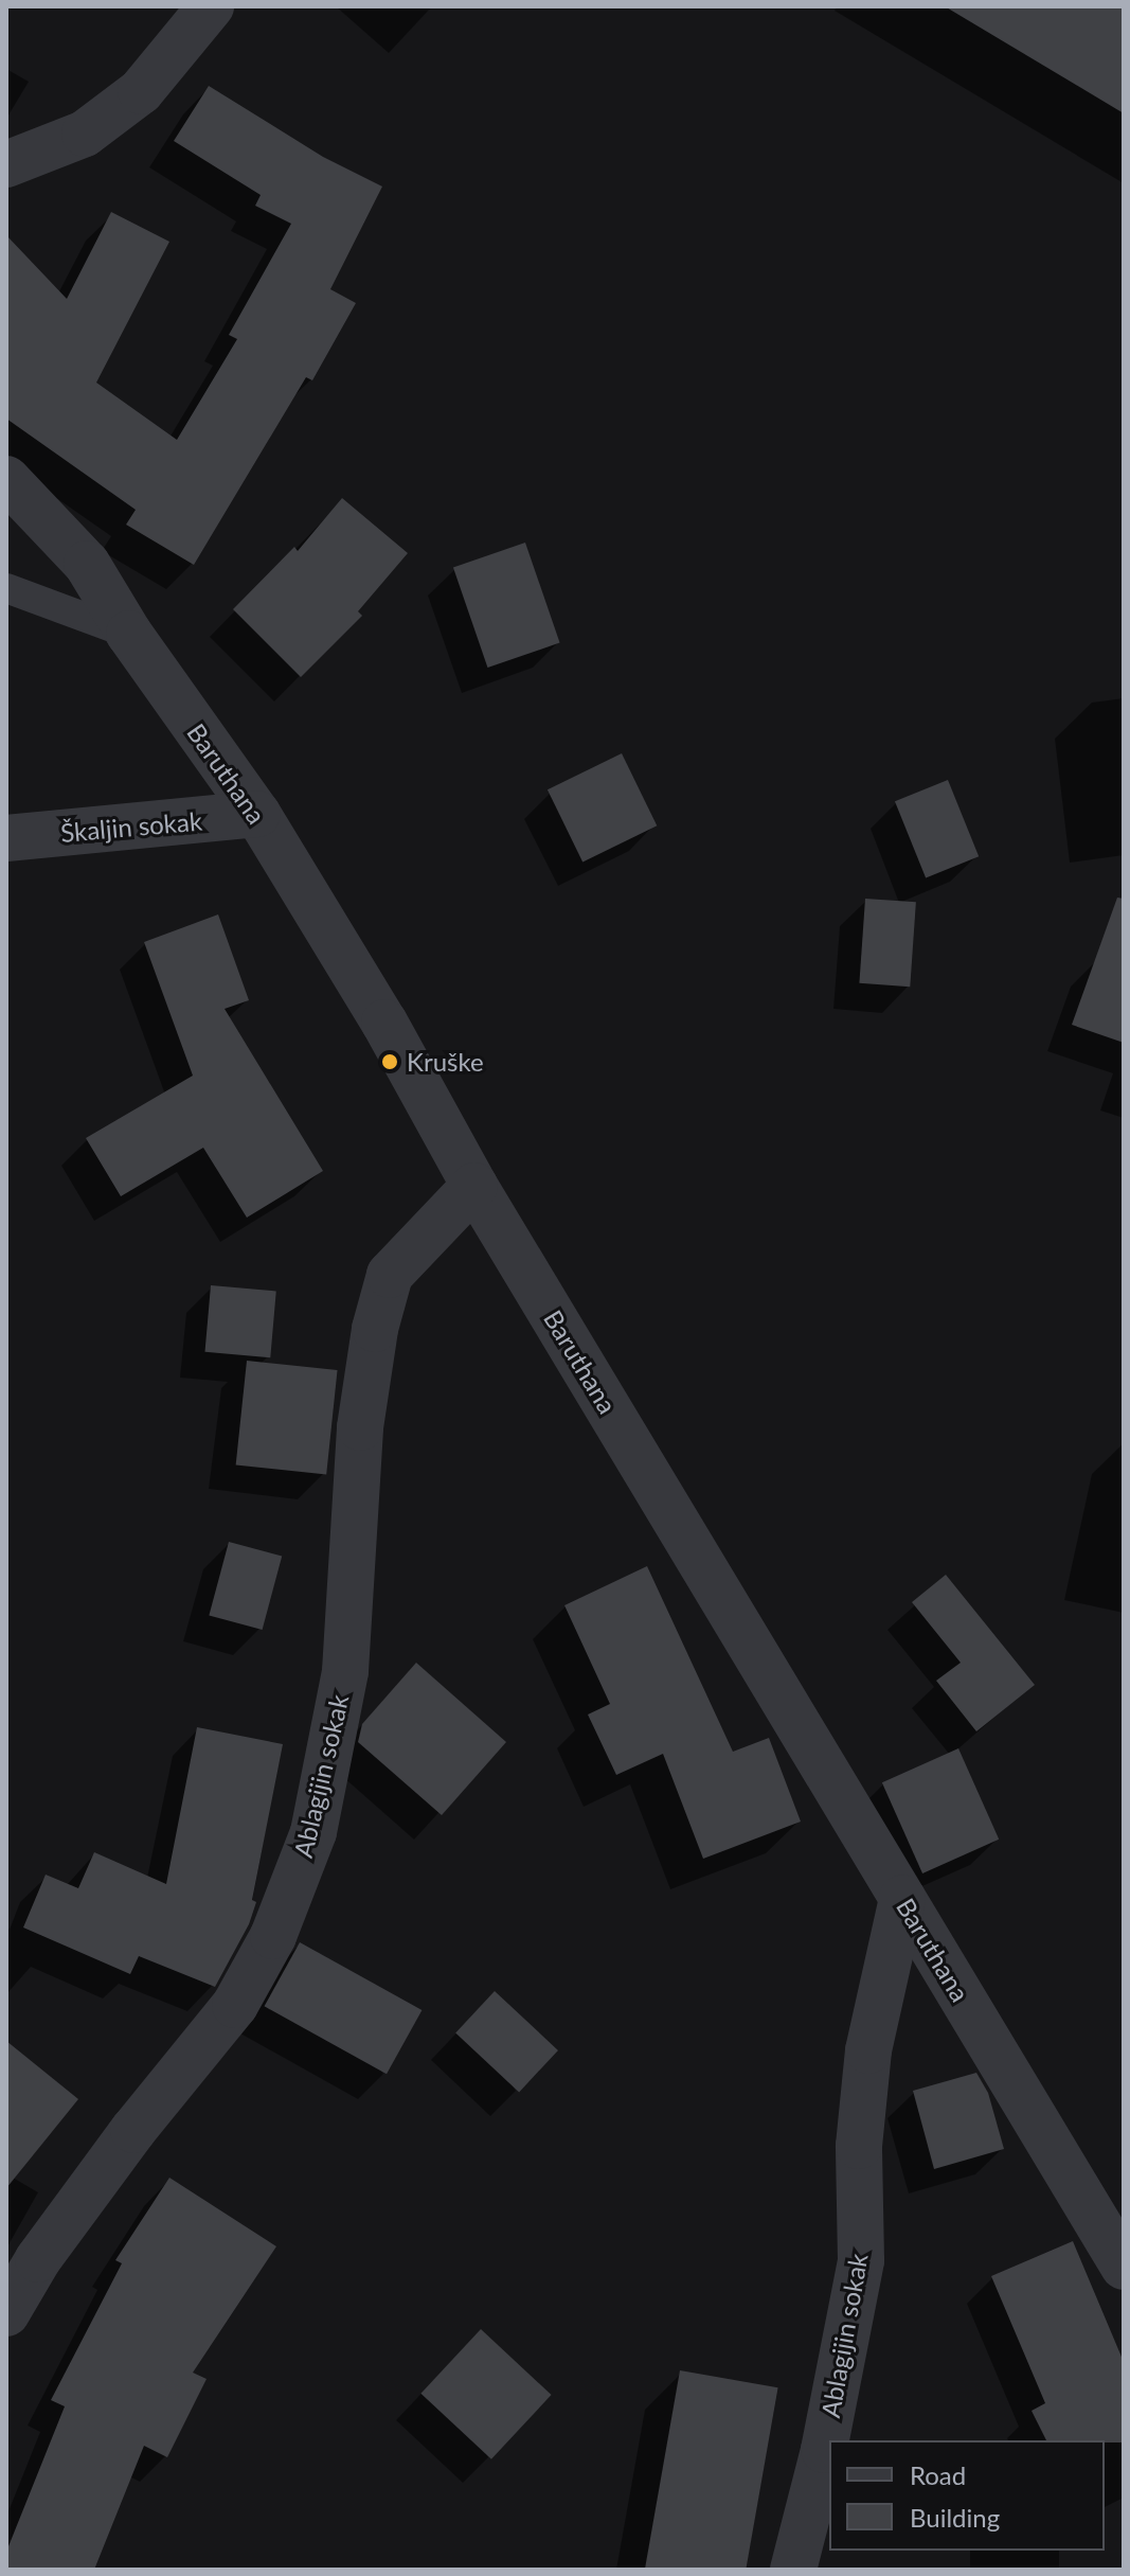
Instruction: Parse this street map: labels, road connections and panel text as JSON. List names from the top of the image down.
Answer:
{
  "streets": {
    "street": ["Baruthana", "Škaljin sokak", "Ablagijin sokak"]
  },
  "crossings": [
    ["Baruthana", "Škaljin sokak"],
    ["Baruthana", "Ablagijin sokak"]
  ],
  "places": ["Kruške"],
  "legend": ["Road", "Building"]
}
